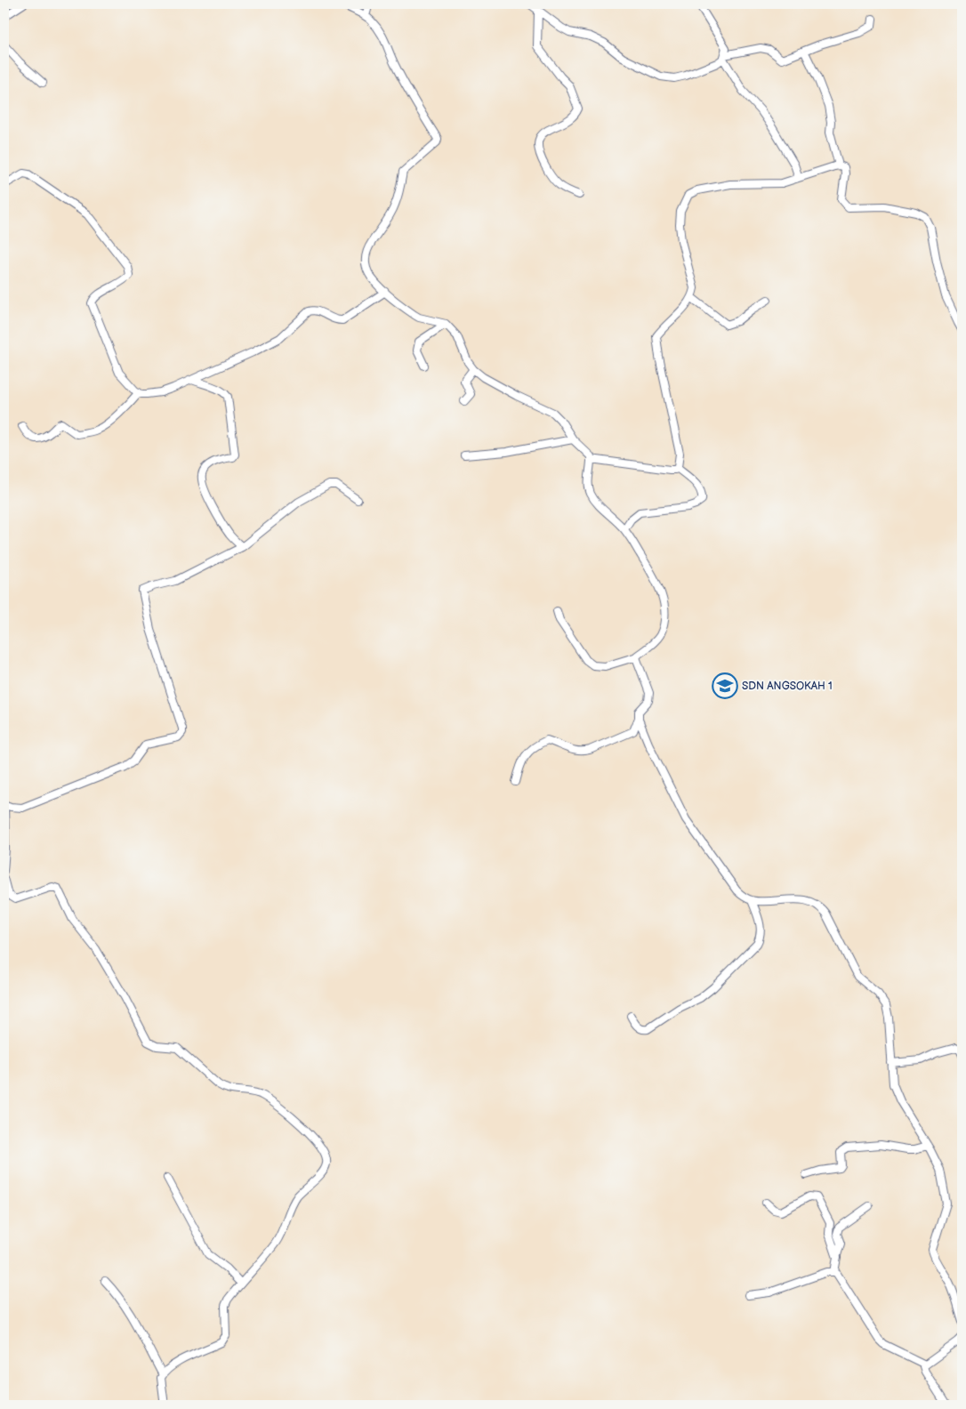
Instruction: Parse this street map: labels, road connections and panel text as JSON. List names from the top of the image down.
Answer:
{
  "places": {
    "school or university": ["SDN ANGSOKAH 1"]
  }
}
